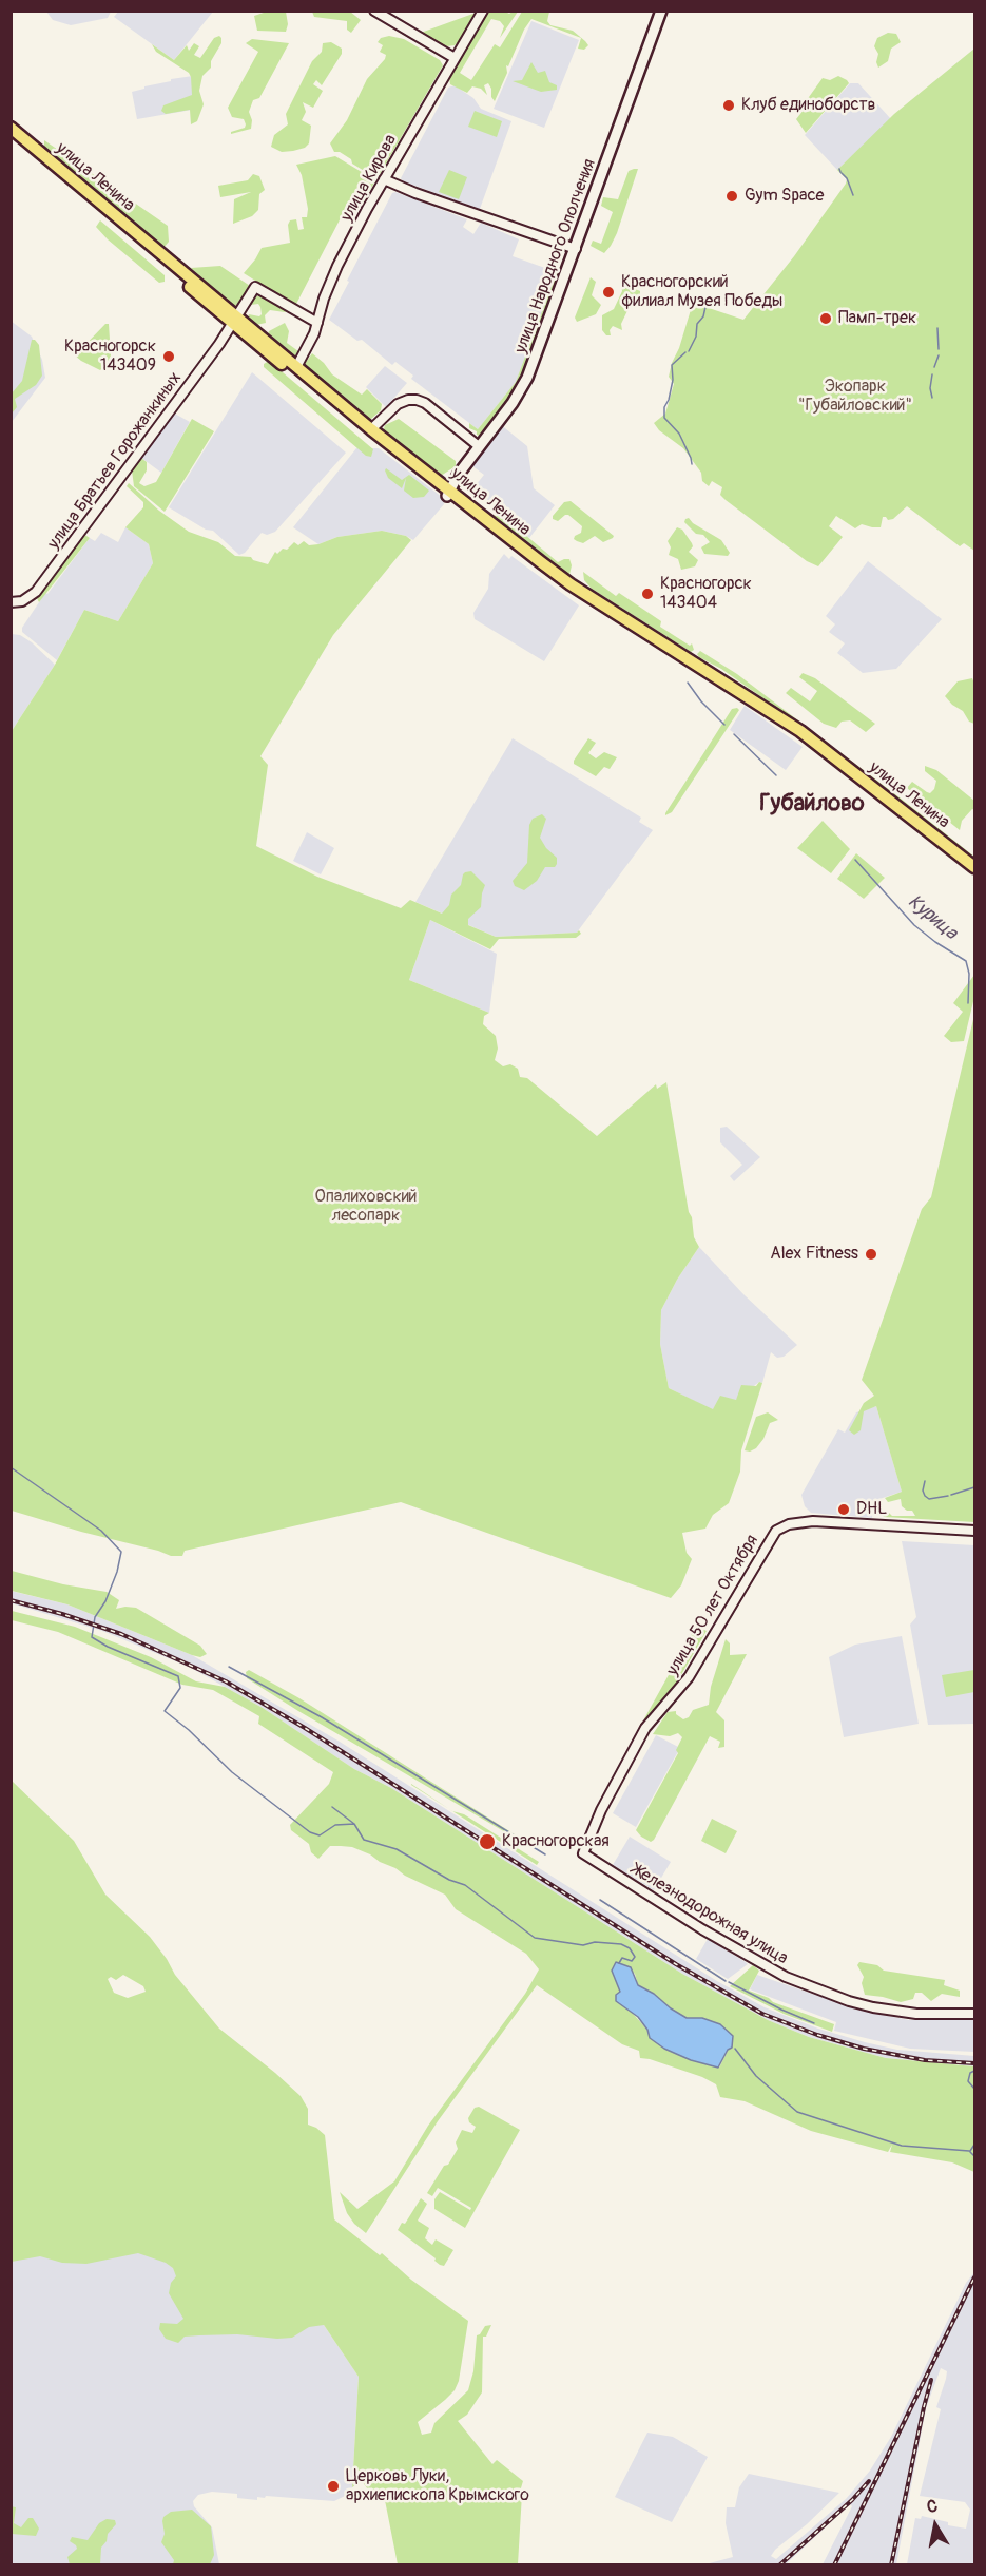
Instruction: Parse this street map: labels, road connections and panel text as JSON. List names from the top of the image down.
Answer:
{
  "streets": {
    "main road": ["улица Ленина", "улица Народного Ополчения"],
    "street": [
      "улица Кирова",
      "улица Братьев Горожанкиных",
      "улица 50 лет Октября",
      "Железнодорожная улица"
    ]
  },
  "crossings": [
    ["улица Ленина", "улица Кирова"],
    ["улица Ленина", "улица Народного Ополчения"],
    ["улица Ленина", "улица Братьев Горожанкиных"],
    ["улица Кирова", "улица Братьев Горожанкиных"],
    ["улица 50 лет Октября", "Железнодорожная улица"]
  ],
  "districts": ["Губайлово"],
  "water": ["Курица"],
  "parks": ["Экопарк \"Губайловский\"", "Опалиховский лесопарк"],
  "places": [
    "Клуб единоборств",
    "Gym Space",
    "Красногорский филиал Музея Победы",
    "Памп-трек",
    "Красногорск 143409",
    "Красногорск 143404",
    "Alex Fitness",
    "DHL",
    "Красногорская",
    "Церковь Луки, архиепископа Крымского"
  ],
  "north": "top"
}
